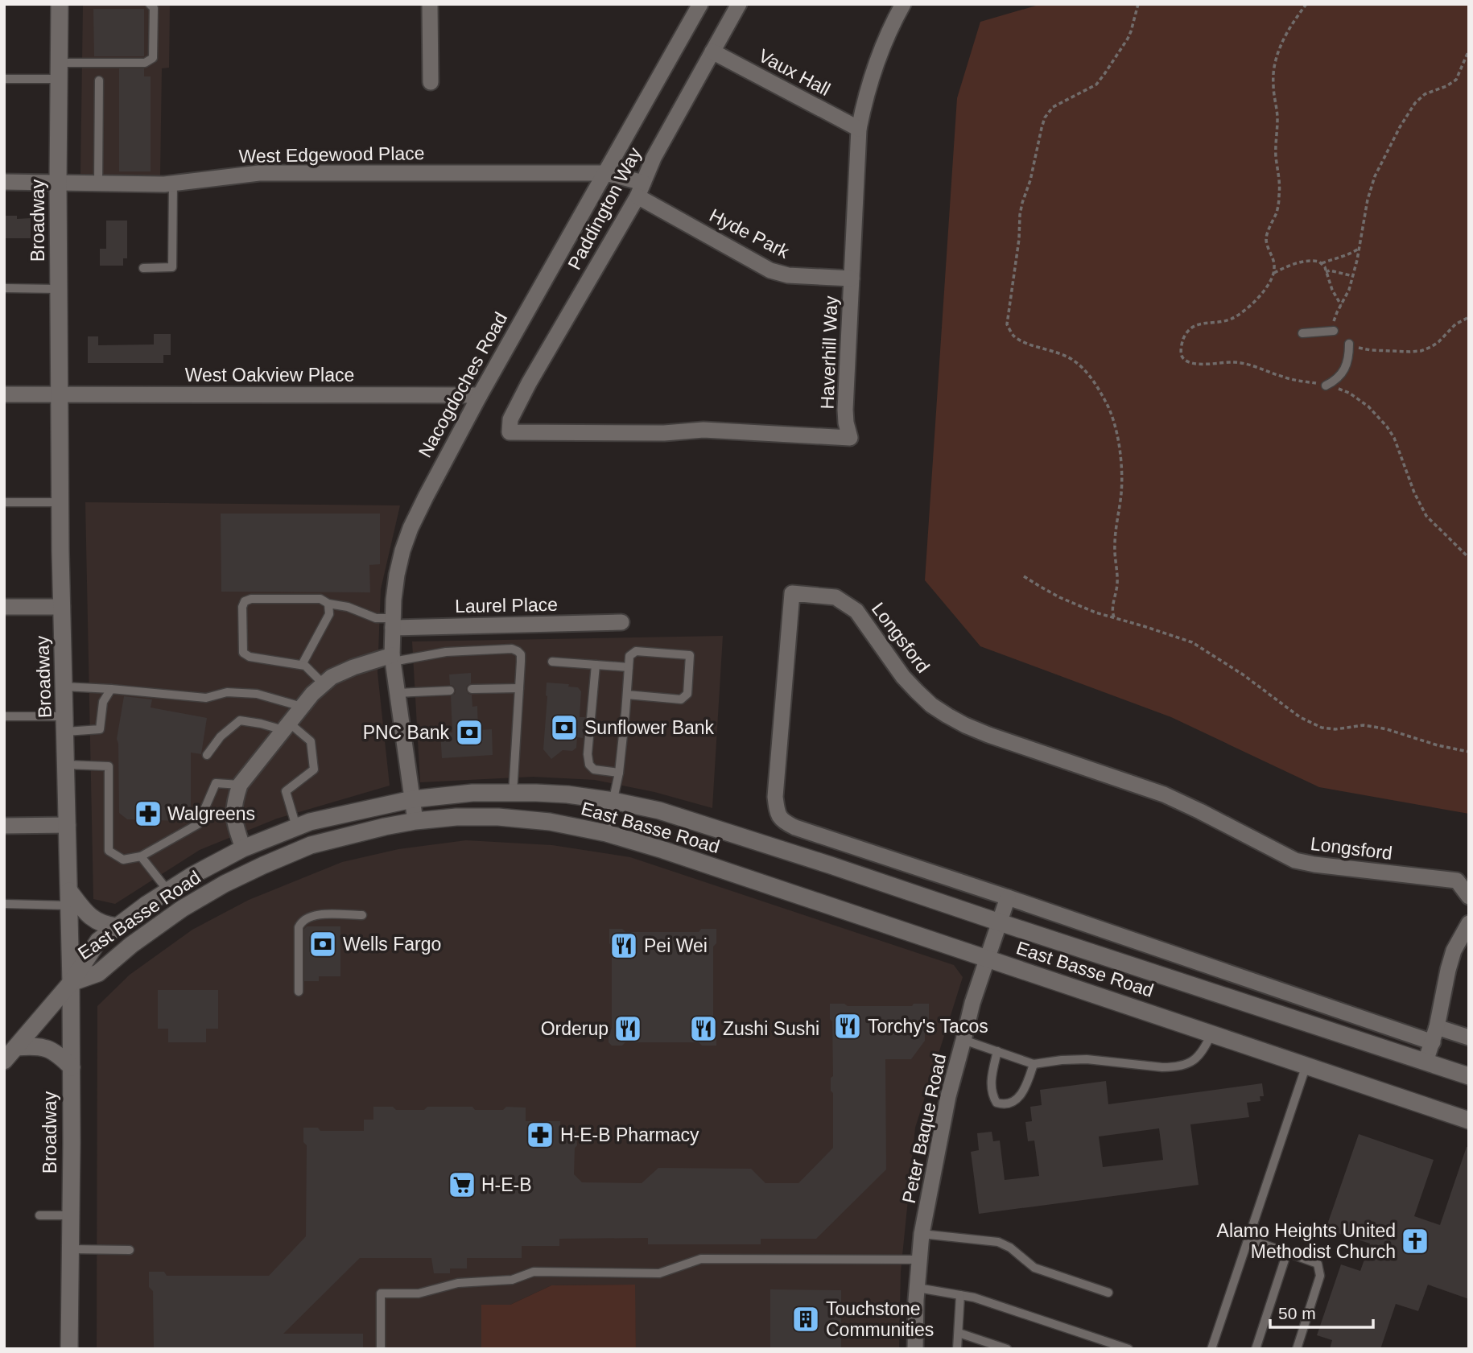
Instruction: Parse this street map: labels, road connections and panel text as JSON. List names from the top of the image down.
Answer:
{
  "streets": {
    "main road": ["Broadway", "East Basse Road"],
    "street": [
      "Vaux Hall",
      "West Edgewood Place",
      "Paddington Way",
      "Hyde Park",
      "Haverhill Way",
      "West Oakview Place",
      "Nacogdoches Road",
      "Laurel Place",
      "Longsford",
      "Peter Baque Road"
    ]
  },
  "crossings": [
    ["Vaux Hall", "Paddington Way"],
    ["Vaux Hall", "Haverhill Way"],
    ["West Edgewood Place", "Broadway"],
    ["West Edgewood Place", "Hyde Park"],
    ["West Edgewood Place", "Nacogdoches Road"],
    ["Paddington Way", "Hyde Park"],
    ["Paddington Way", "Haverhill Way"],
    ["Broadway", "West Oakview Place"],
    ["Broadway", "East Basse Road"],
    ["Hyde Park", "Haverhill Way"],
    ["Hyde Park", "Nacogdoches Road"],
    ["West Oakview Place", "Nacogdoches Road"],
    ["Nacogdoches Road", "Laurel Place"],
    ["Nacogdoches Road", "East Basse Road"],
    ["East Basse Road", "Peter Baque Road"]
  ],
  "places": {
    "bank": ["Sunflower Bank", "PNC Bank", "Wells Fargo"],
    "pharmacy": ["Walgreens", "H-E-B Pharmacy"],
    "restaurant": [
      "Pei Wei",
      "Torchy's Tacos",
      "Orderup",
      "Zushi Sushi"
    ],
    "supermarket": ["H-E-B"],
    "church": ["Alamo Heights United Methodist Church"],
    "building": ["Touchstone Communities"]
  },
  "scale_bar": "50 m"
}
